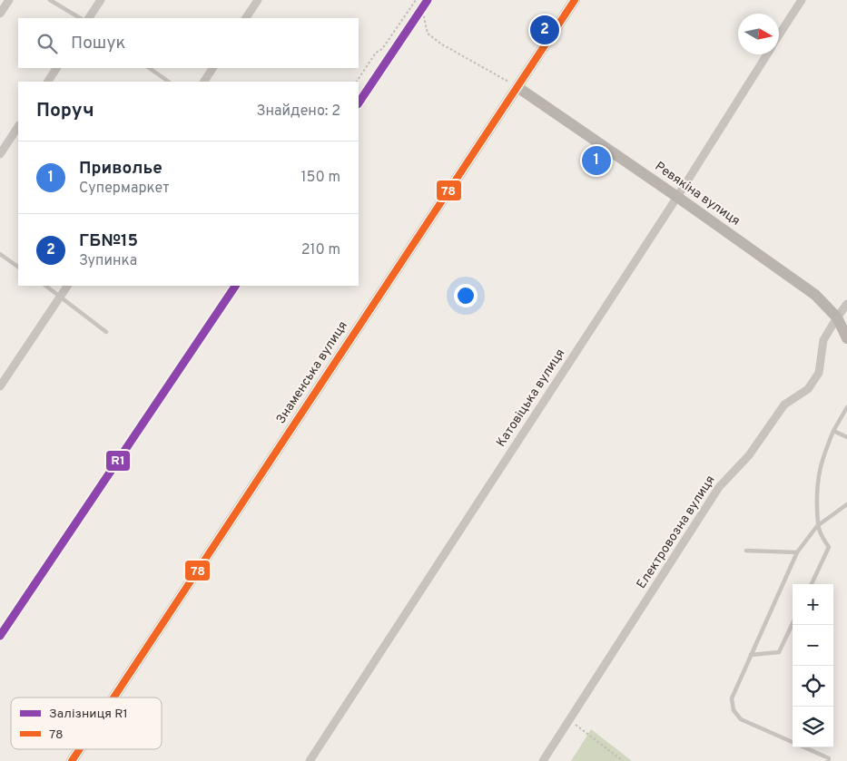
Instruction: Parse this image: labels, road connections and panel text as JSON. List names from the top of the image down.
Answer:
{
  "streets": {
    "main road": ["Ревякіна вулиця", "Знаменська вулиця"],
    "street": ["Катовіцька вулиця", "Електровозна вулиця"]
  },
  "crossings": [
    ["Ревякіна вулиця", "Знаменська вулиця"],
    ["Ревякіна вулиця", "Катовіцька вулиця"],
    ["Ревякіна вулиця", "Електровозна вулиця"]
  ],
  "lines": ["rail line R1", "transit line 78"],
  "legend": ["Залізниця R1", "78"],
  "north": "right",
  "page": {
    "pins": ["2", "1"],
    "search": "Пошук",
    "heading": ["Поруч", "Знайдено: 2"],
    "list": [
      {
        "mark": "1",
        "name": "Приволье",
        "note": "Супермаркет",
        "value": "150 m"
      },
      {
        "mark": "2",
        "name": "ГБ№15",
        "note": "Зупинка",
        "value": "210 m"
      }
    ],
    "map_buttons": ["+", "−"]
  }
}
